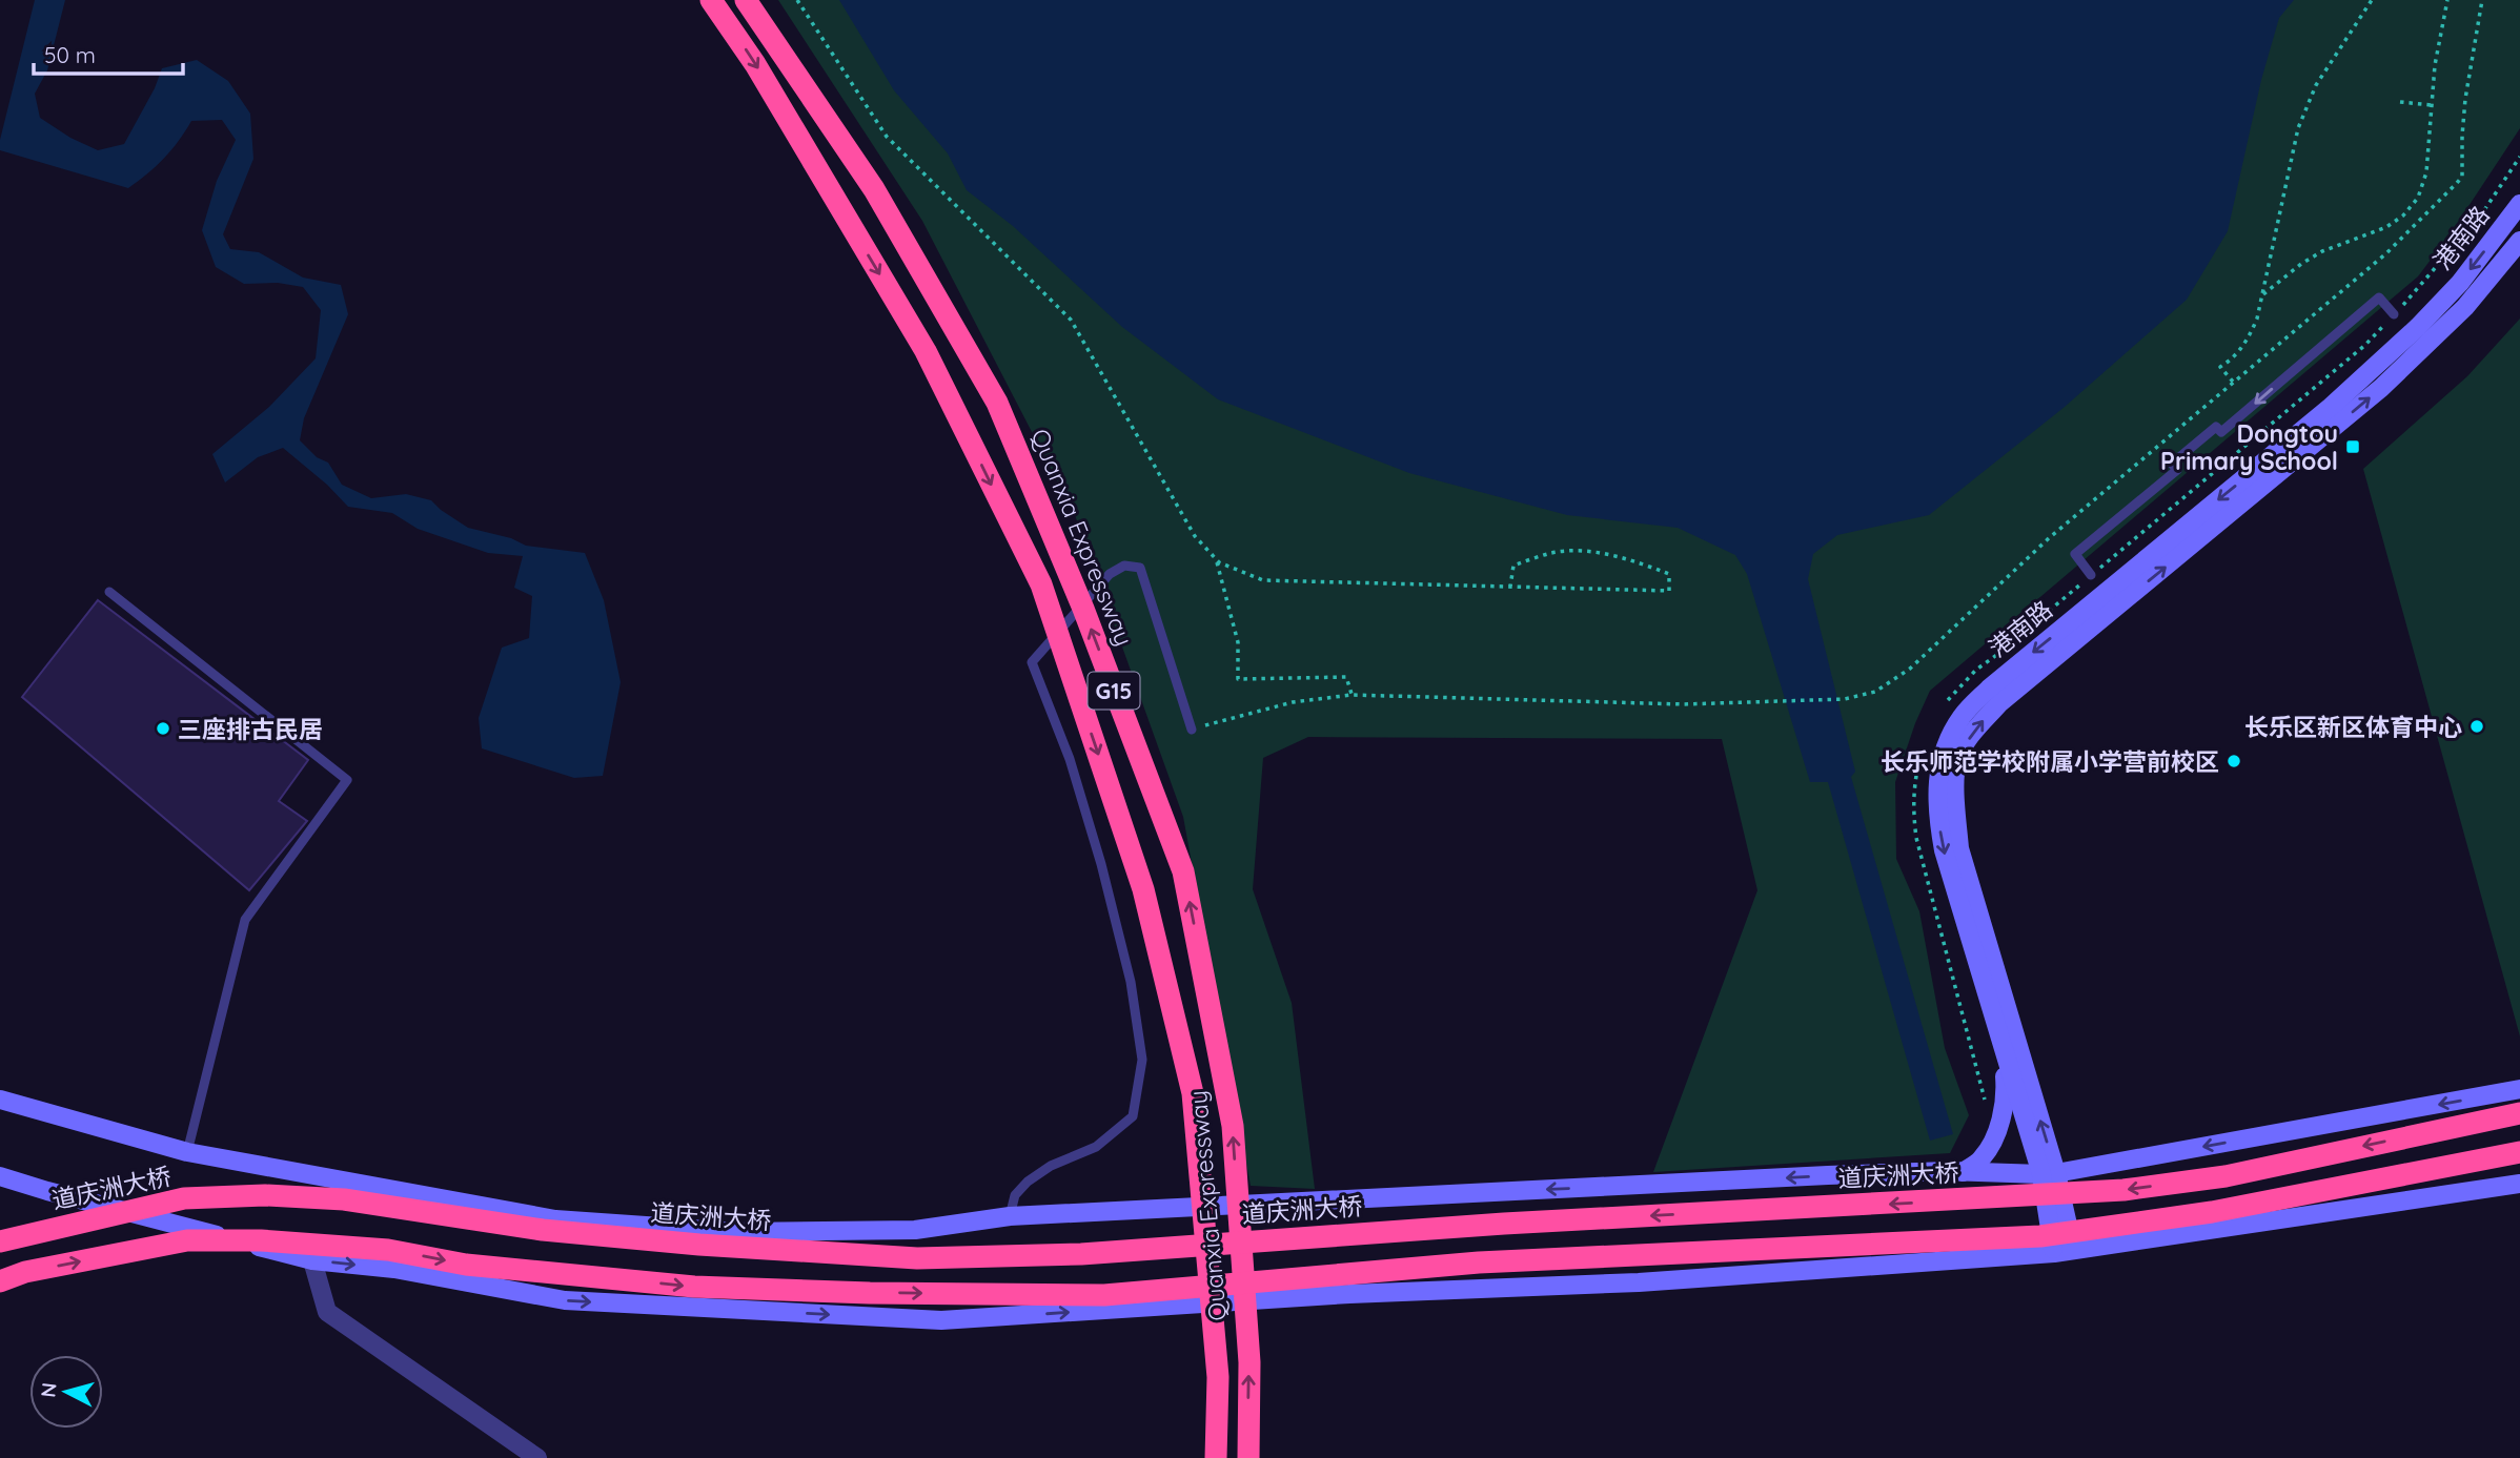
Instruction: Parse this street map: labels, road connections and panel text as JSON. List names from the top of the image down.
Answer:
{
  "streets": {
    "highway": ["Quanxia Expressway", "G15", "道庆洲大桥"],
    "main road": ["港南路"]
  },
  "places": {
    "transit": ["Dongtou Primary School"],
    "other": ["长乐区新区体育中心", "三座排古民居", "长乐师范学校附属小学营前校区"]
  },
  "scale_bar": "50 m",
  "north": "left"
}
